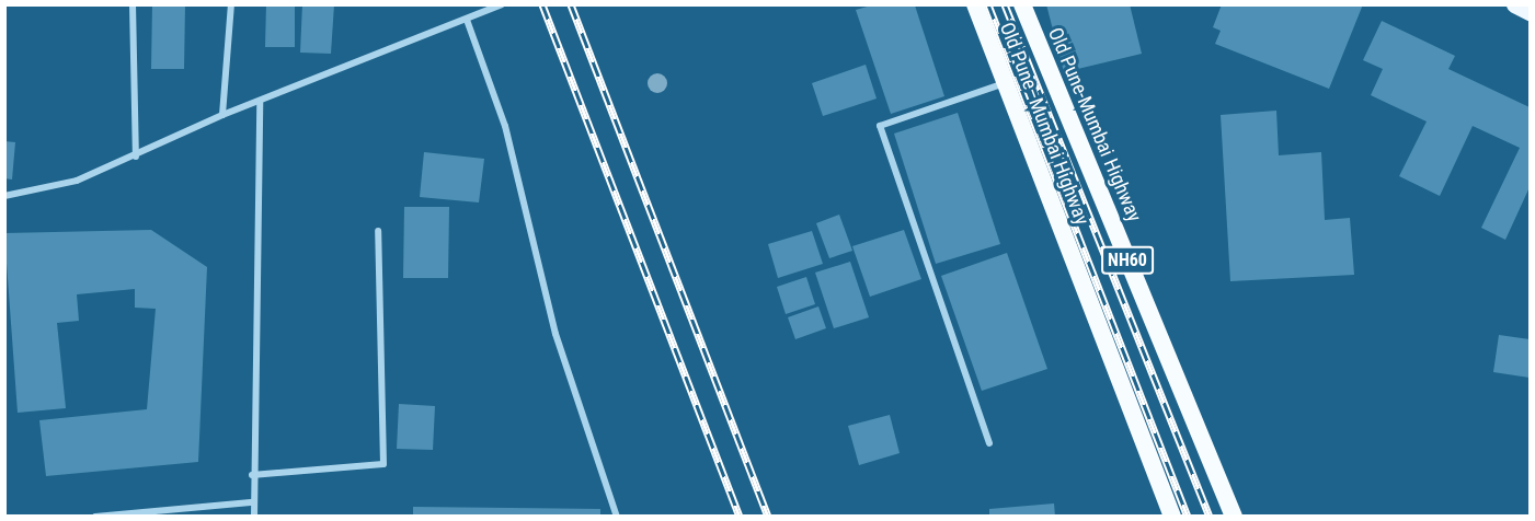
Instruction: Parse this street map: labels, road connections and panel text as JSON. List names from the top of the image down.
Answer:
{
  "streets": {
    "highway": ["Old Pune–Mumbai Highway", "Old Pune-Mumbai Highway", "NH60"]
  }
}
